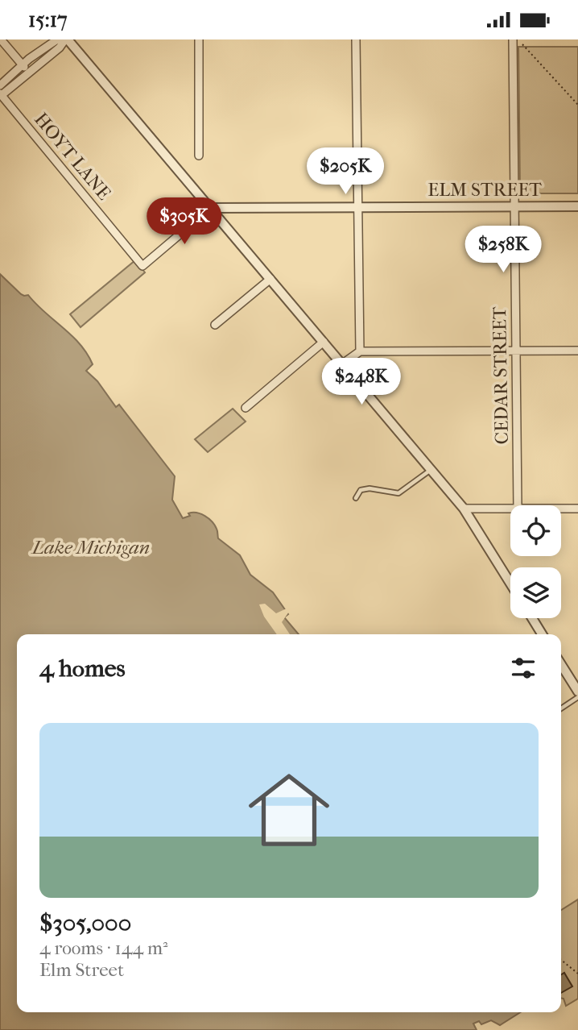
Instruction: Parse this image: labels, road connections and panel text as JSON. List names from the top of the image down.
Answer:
{
  "streets": {
    "street": ["HOYT LANE", "ELM STREET", "CEDAR STREET"]
  },
  "crossings": [
    ["HOYT LANE", "ELM STREET"],
    ["ELM STREET", "CEDAR STREET"]
  ],
  "water": ["Lake Michigan"],
  "page": {
    "status": "15:17",
    "price": [
      "$205K",
      "$305K",
      "$258K",
      "$248K"
    ],
    "heading": "4 homes",
    "list": [
      {
        "name": "$305,000",
        "note": "4 rooms · 144 m² · Elm Street"
      }
    ]
  }
}
